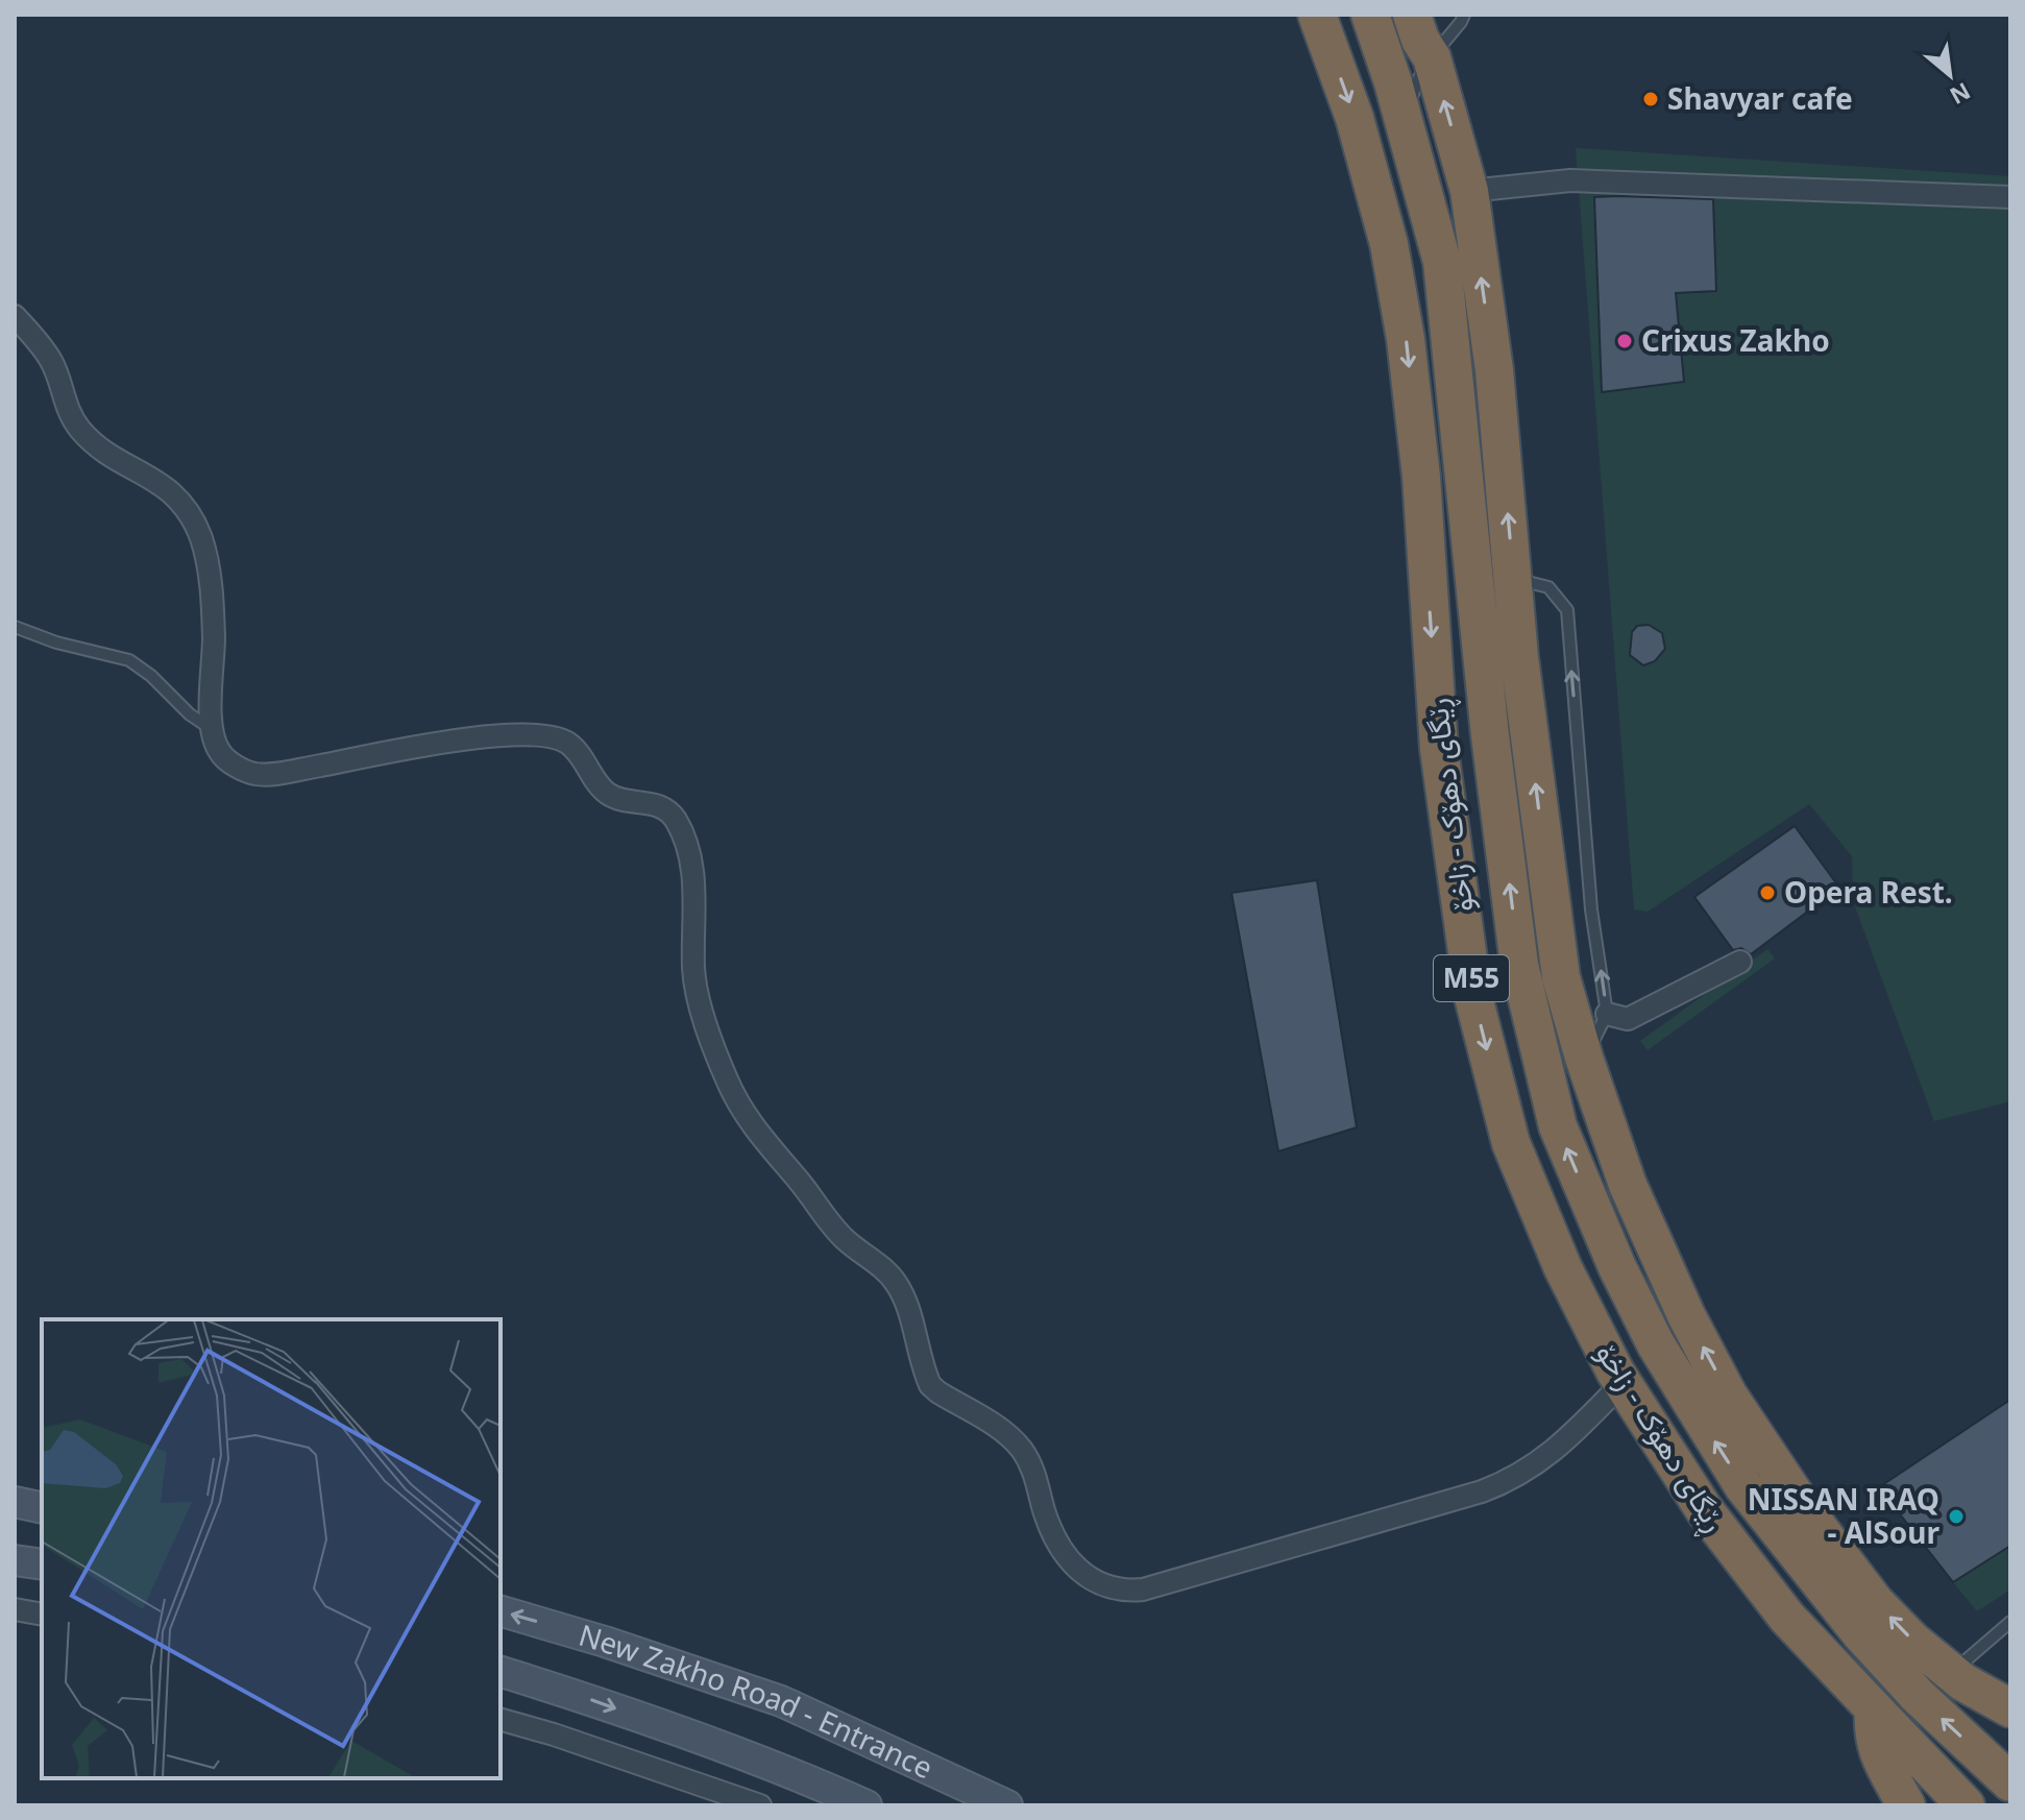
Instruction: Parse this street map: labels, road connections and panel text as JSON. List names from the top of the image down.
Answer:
{
  "streets": {
    "highway": ["ڕێگای دهۆک - زاخۆ", "M55"],
    "main road": ["New Zakho Road - Entrance"]
  },
  "places": [
    "Shavyar cafe",
    "Crixus Zakho",
    "Opera Rest.",
    "NISSAN IRAQ - AlSour"
  ],
  "north": "bottom right"
}
